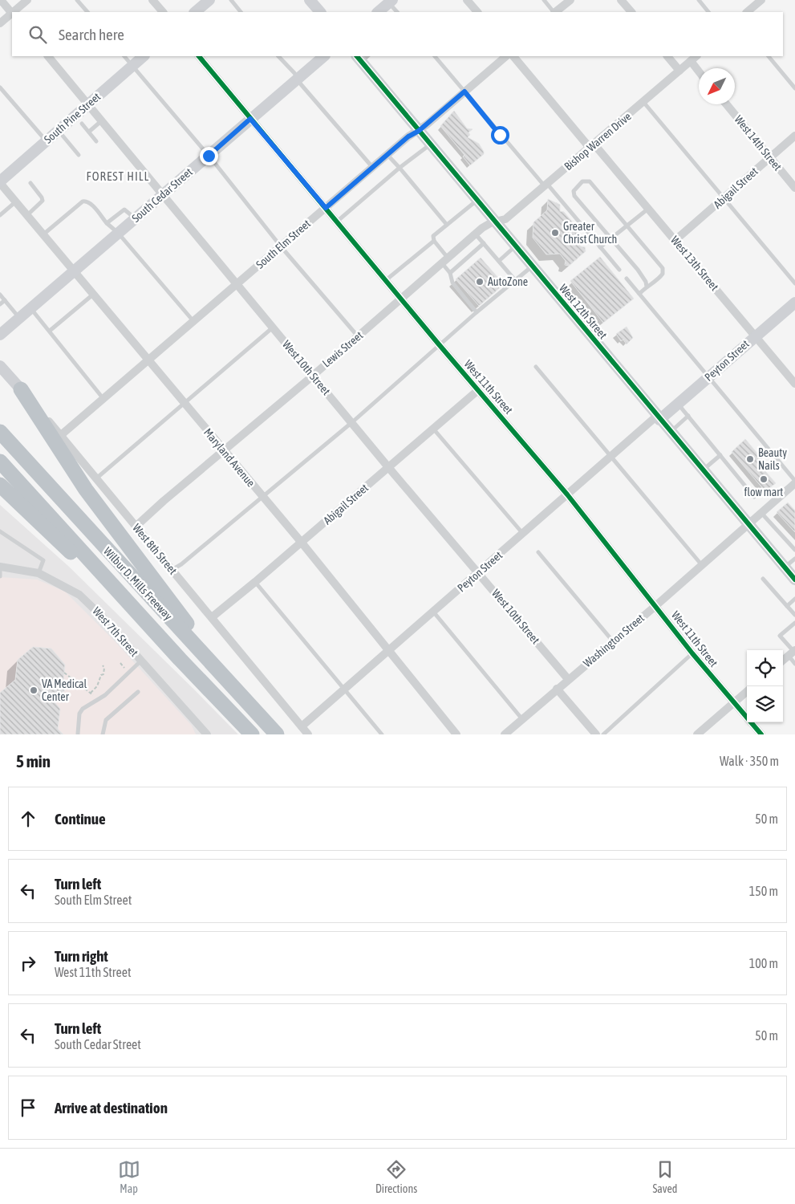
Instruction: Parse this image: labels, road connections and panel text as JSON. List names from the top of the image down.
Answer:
{
  "streets": {
    "highway": ["Wilbur D. Mills Freeway"],
    "main road": [
      "South Pine Street",
      "South Cedar Street",
      "West 12th Street",
      "Peyton Street",
      "West 8th Street"
    ],
    "street": [
      "Bishop Warren Drive",
      "West 14th Street",
      "Abigail Street",
      "South Elm Street",
      "West 13th Street",
      "Lewis Street",
      "West 10th Street",
      "West 11th Street",
      "Maryland Avenue",
      "West 7th Street",
      "Washington Street"
    ]
  },
  "crossings": [
    ["South Pine Street", "West 10th Street"],
    ["South Pine Street", "Maryland Avenue"],
    ["Bishop Warren Drive", "West 13th Street"],
    ["Bishop Warren Drive", "West 12th Street"],
    ["Bishop Warren Drive", "Lewis Street"],
    ["West 14th Street", "Abigail Street"],
    ["Abigail Street", "West 13th Street"],
    ["Abigail Street", "West 10th Street"],
    ["Abigail Street", "West 11th Street"],
    ["Abigail Street", "Maryland Avenue"],
    ["Abigail Street", "West 8th Street"],
    ["South Cedar Street", "West 10th Street"],
    ["South Cedar Street", "West 11th Street"],
    ["South Cedar Street", "Maryland Avenue"],
    ["South Elm Street", "West 12th Street"],
    ["South Elm Street", "West 10th Street"],
    ["South Elm Street", "West 11th Street"],
    ["South Elm Street", "Maryland Avenue"],
    ["South Elm Street", "West 8th Street"],
    ["West 13th Street", "Peyton Street"],
    ["West 12th Street", "Lewis Street"],
    ["West 12th Street", "Peyton Street"],
    ["West 12th Street", "Washington Street"],
    ["Lewis Street", "West 10th Street"],
    ["Lewis Street", "West 11th Street"],
    ["Lewis Street", "Maryland Avenue"],
    ["Lewis Street", "West 8th Street"],
    ["Peyton Street", "West 10th Street"],
    ["Peyton Street", "West 11th Street"],
    ["Peyton Street", "Maryland Avenue"],
    ["Peyton Street", "West 8th Street"],
    ["West 10th Street", "Washington Street"],
    ["West 11th Street", "Washington Street"]
  ],
  "districts": ["FOREST HILL"],
  "places": [
    "Greater Christ Church",
    "AutoZone",
    "Beauty Nails",
    "flow mart",
    "VA Medical Center"
  ],
  "north": "bottom left",
  "page": {
    "search": "Search here",
    "heading": ["5 min", "Walk · 350 m"],
    "list": [
      ["Continue", "50 m"],
      ["Turn left", "South Elm Street", "150 m"],
      ["Turn right", "West 11th Street", "100 m"],
      ["Turn left", "South Cedar Street", "50 m"],
      "Arrive at destination"
    ],
    "nav": ["Map", "Directions", "Saved"]
  }
}
